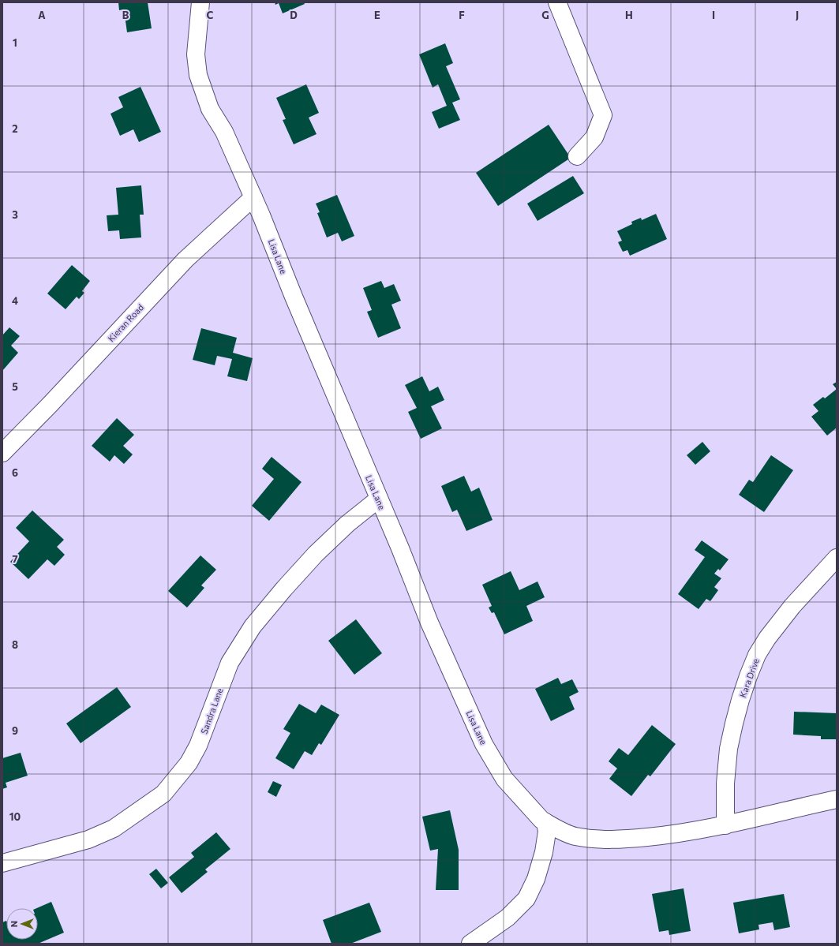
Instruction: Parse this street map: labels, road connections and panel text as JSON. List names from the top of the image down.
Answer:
{
  "streets": {
    "street": [
      "Lisa Lane",
      "Kieran Road",
      "Kara Drive",
      "Sandra Lane"
    ]
  },
  "crossings": [
    ["Lisa Lane", "Kieran Road"],
    ["Lisa Lane", "Sandra Lane"]
  ],
  "north": "left",
  "grid": {
    "columns": [
      "A",
      "B",
      "C",
      "D",
      "E",
      "F",
      "G",
      "H",
      "I",
      "J"
    ],
    "rows": [
      "1",
      "2",
      "3",
      "4",
      "5",
      "6",
      "7",
      "8",
      "9",
      "10"
    ]
  }
}
